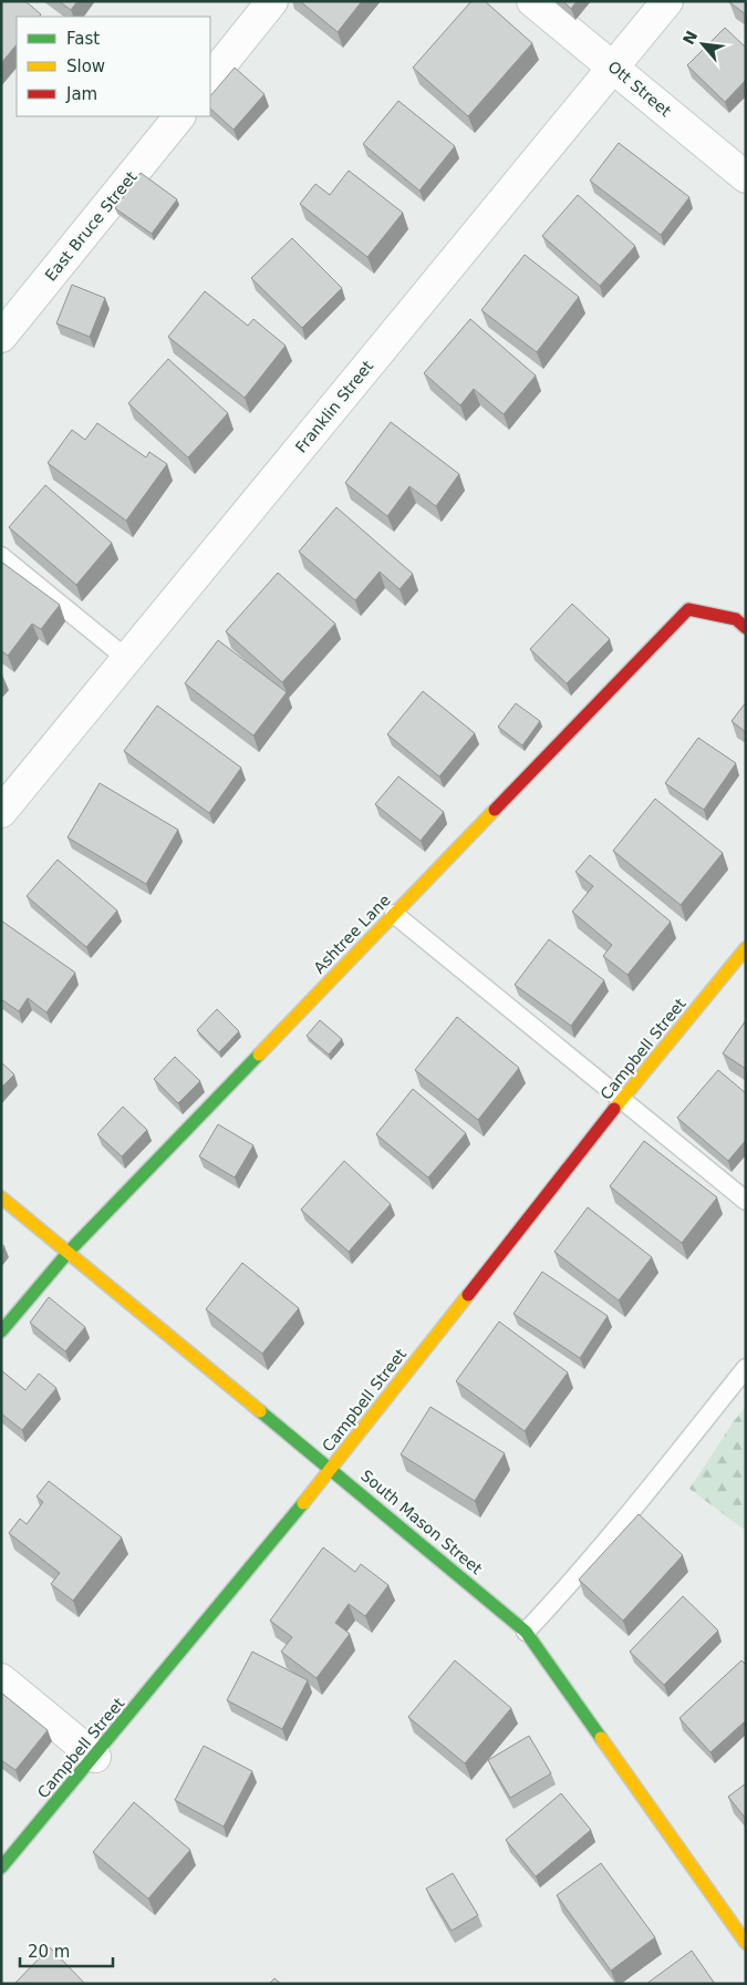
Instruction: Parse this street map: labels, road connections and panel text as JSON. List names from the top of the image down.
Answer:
{
  "streets": {
    "street": [
      "Ott Street",
      "East Bruce Street",
      "Franklin Street",
      "Ashtree Lane",
      "Campbell Street",
      "South Mason Street"
    ]
  },
  "crossings": [
    ["Ott Street", "Franklin Street"],
    ["Ashtree Lane", "South Mason Street"],
    ["Campbell Street", "South Mason Street"]
  ],
  "legend": ["Fast", "Slow", "Jam"],
  "scale_bar": "20 m",
  "north": "top left"
}
